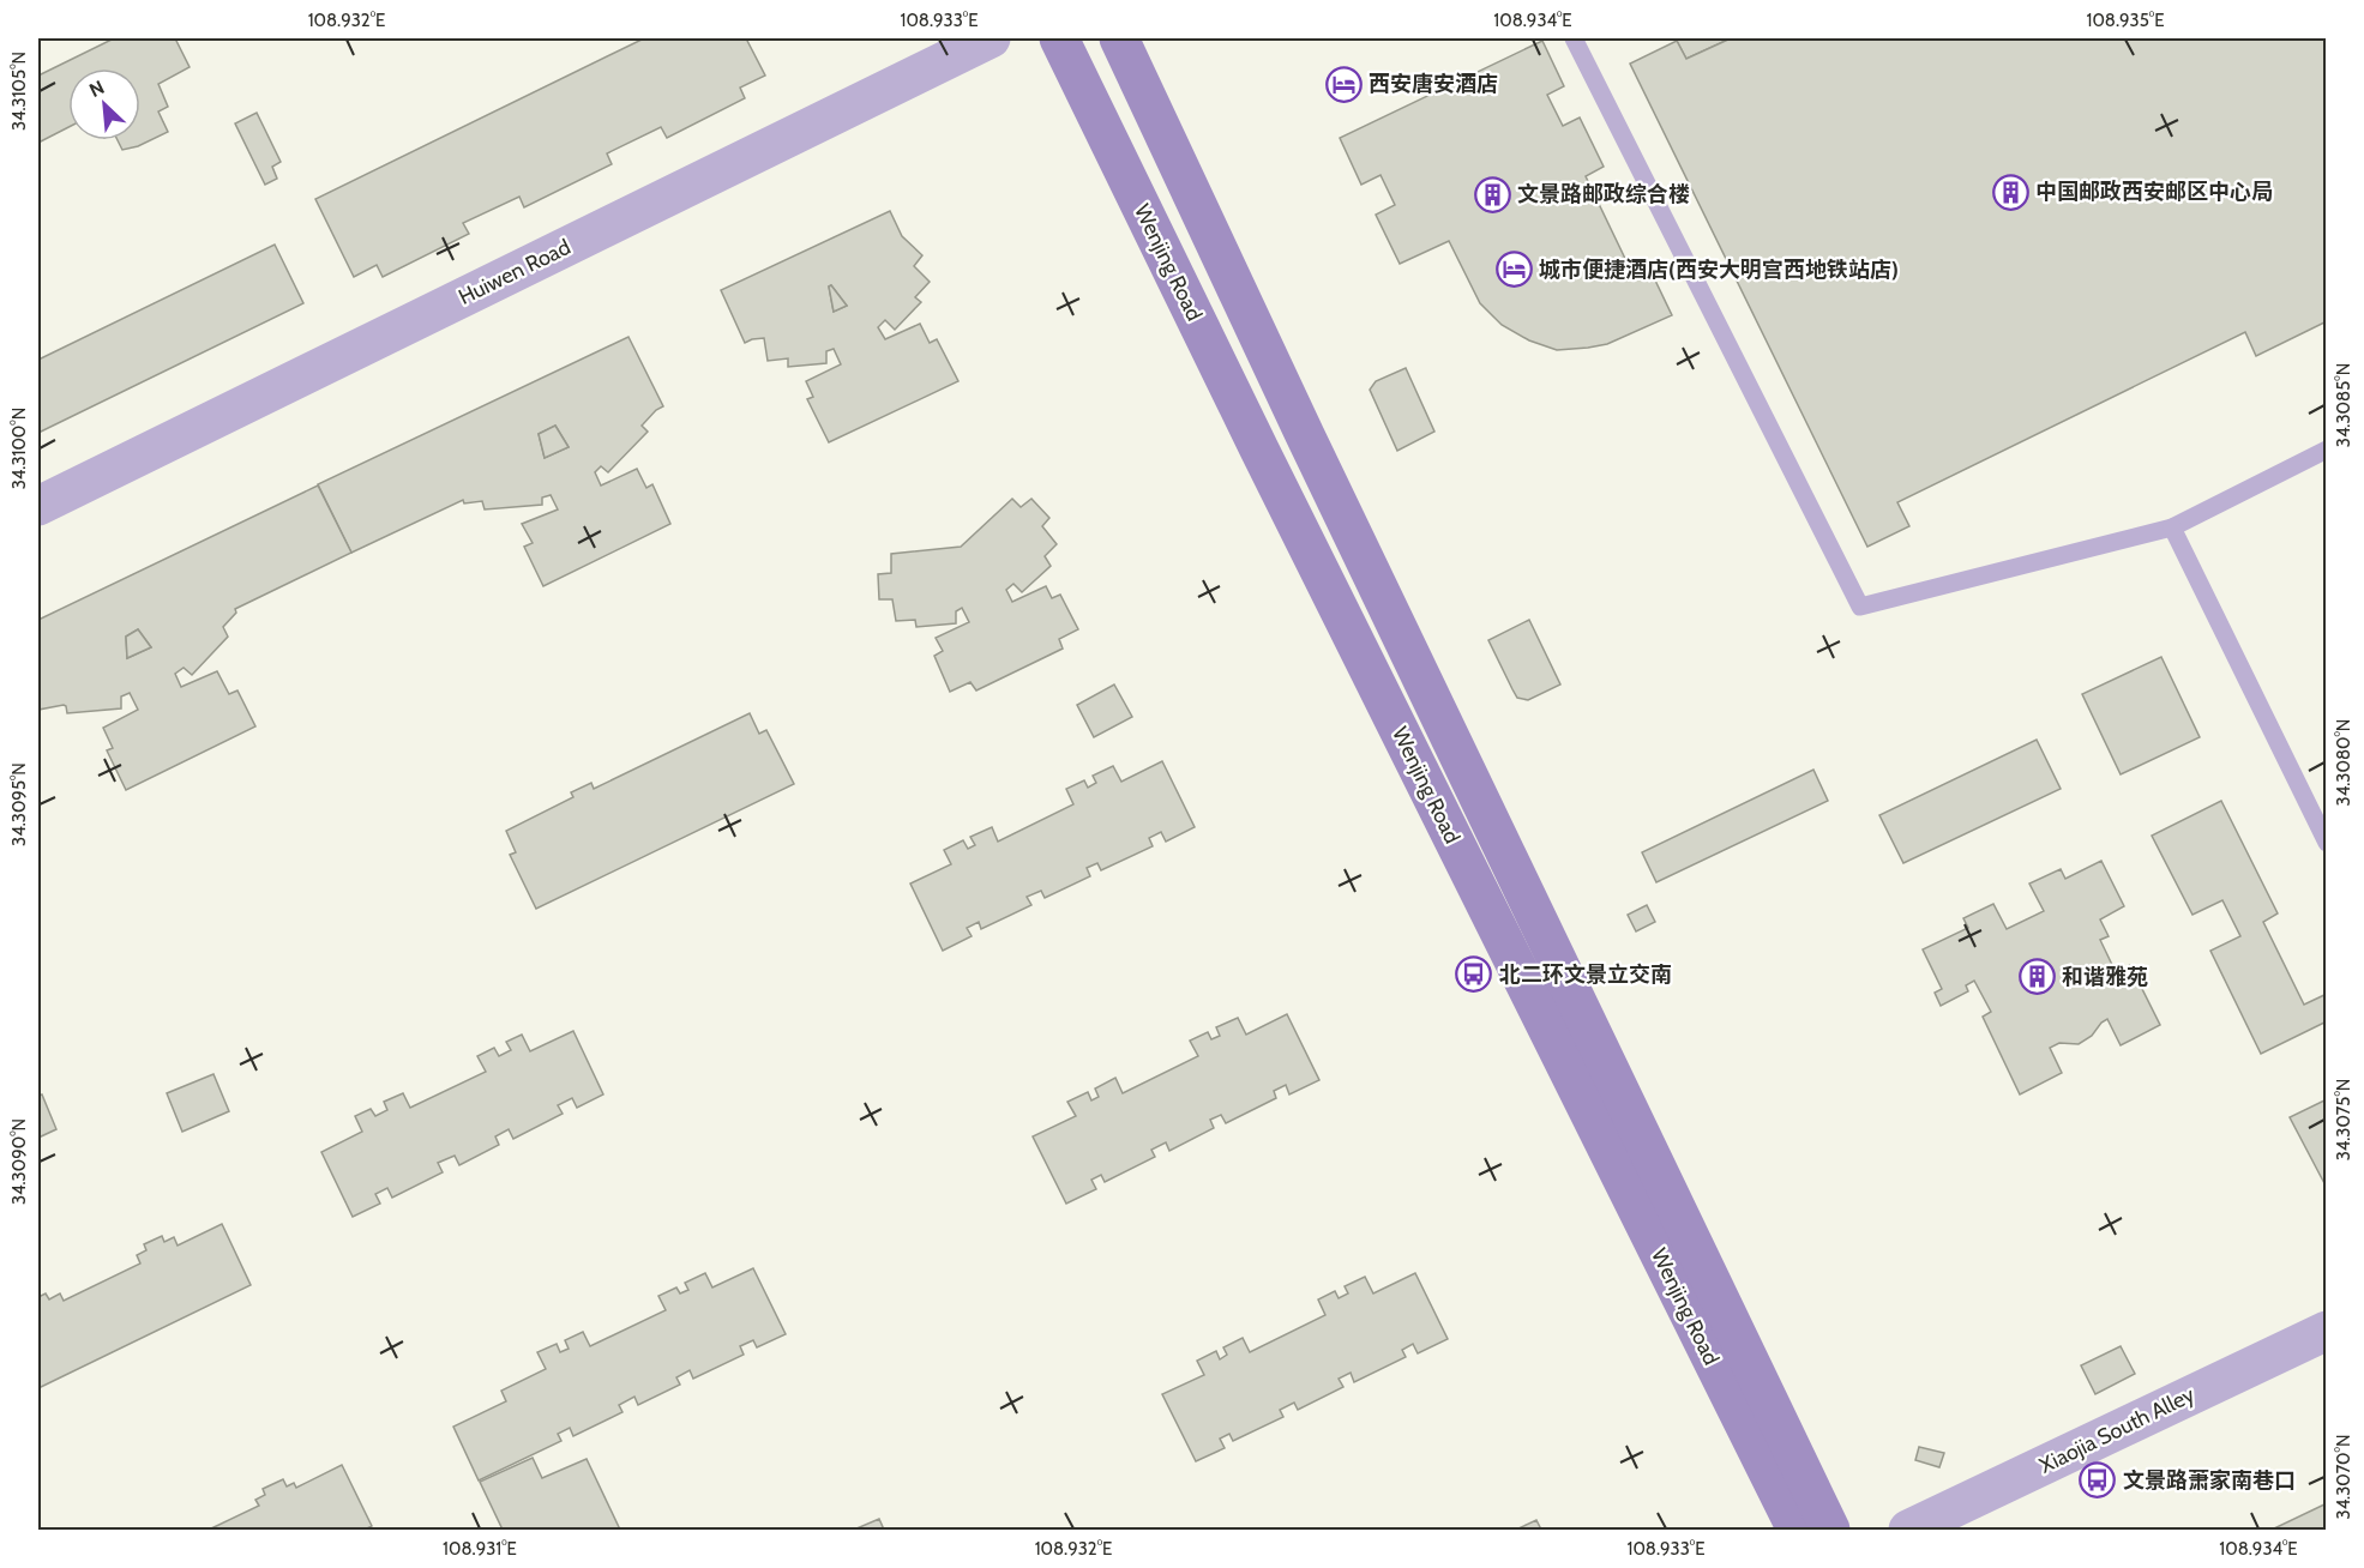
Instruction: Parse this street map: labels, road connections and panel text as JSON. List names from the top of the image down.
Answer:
{
  "streets": {
    "main road": ["Wenjing Road"],
    "street": ["Huiwen Road", "Xiaojia South Alley"]
  },
  "places": {
    "hotel": ["西安唐安酒店", "城市便捷酒店(西安大明宫西地铁站店)"],
    "building": ["中国邮政西安邮区中心局", "文景路邮政综合楼", "和谐雅苑"],
    "bus stop": ["北二环文景立交南", "文景路萧家南巷口"]
  },
  "north": "top left",
  "coordinates": [
    "108.932°E",
    "108.933°E",
    "108.934°E",
    "108.935°E",
    "34.3105°N",
    "34.3085°N",
    "34.3100°N",
    "34.3080°N",
    "34.3095°N",
    "34.3075°N",
    "34.3090°N",
    "34.3070°N",
    "108.931°E"
  ]
}
